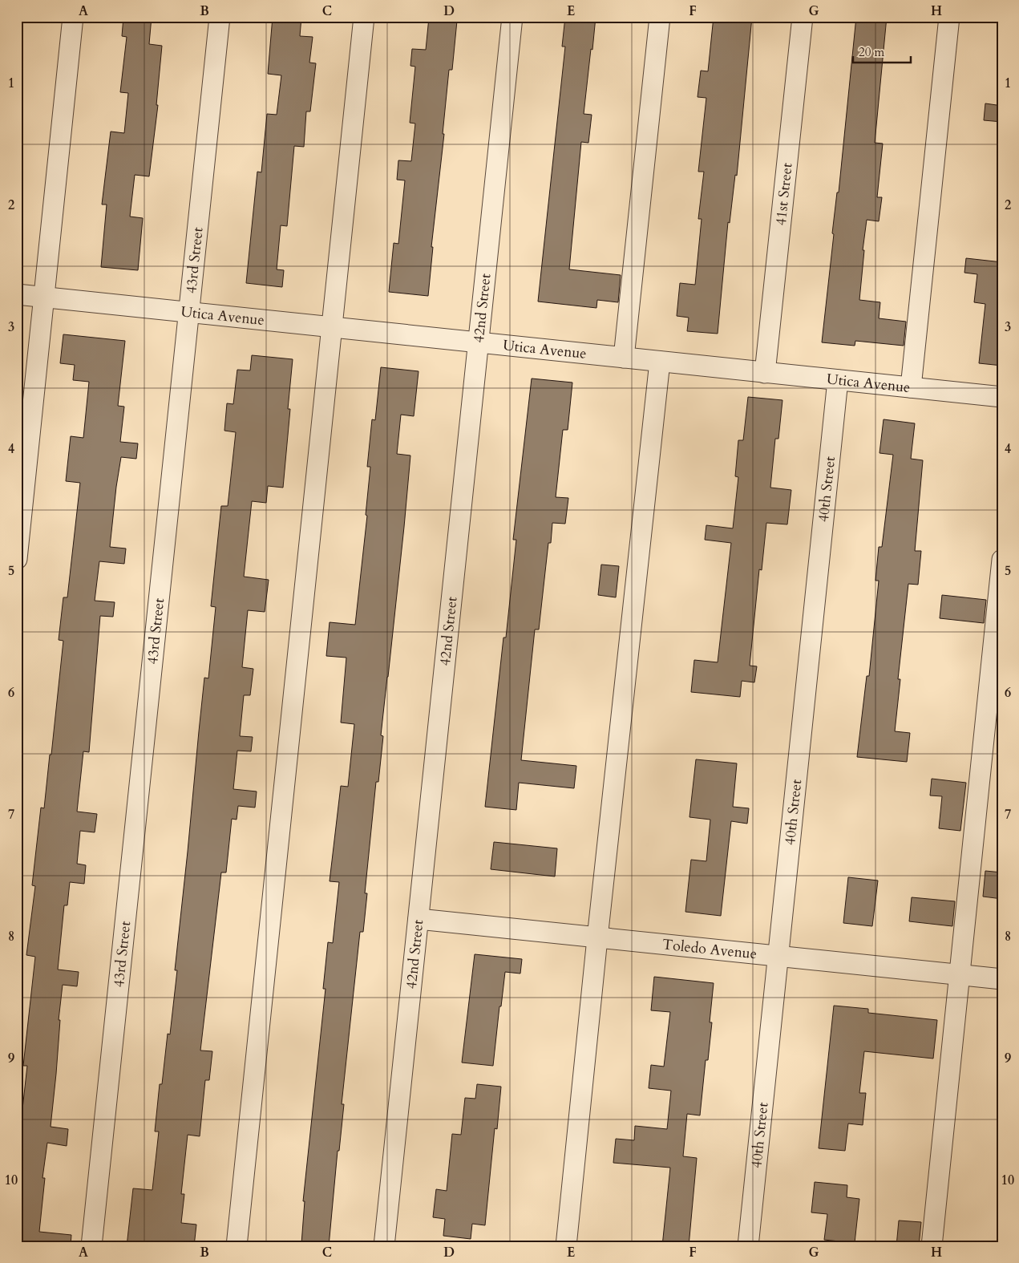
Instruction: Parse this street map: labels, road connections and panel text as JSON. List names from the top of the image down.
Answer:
{
  "streets": {
    "street": [
      "41st Street",
      "43rd Street",
      "42nd Street",
      "Utica Avenue",
      "40th Street",
      "Toledo Avenue"
    ]
  },
  "crossings": [
    ["41st Street", "Utica Avenue"],
    ["43rd Street", "Utica Avenue"],
    ["42nd Street", "Utica Avenue"],
    ["42nd Street", "Toledo Avenue"],
    ["Utica Avenue", "40th Street"],
    ["40th Street", "Toledo Avenue"]
  ],
  "scale_bar": "20 m",
  "grid": {
    "columns": [
      "A",
      "B",
      "C",
      "D",
      "E",
      "F",
      "G",
      "H"
    ],
    "rows": [
      "1",
      "2",
      "3",
      "4",
      "5",
      "6",
      "7",
      "8",
      "9",
      "10"
    ]
  }
}
